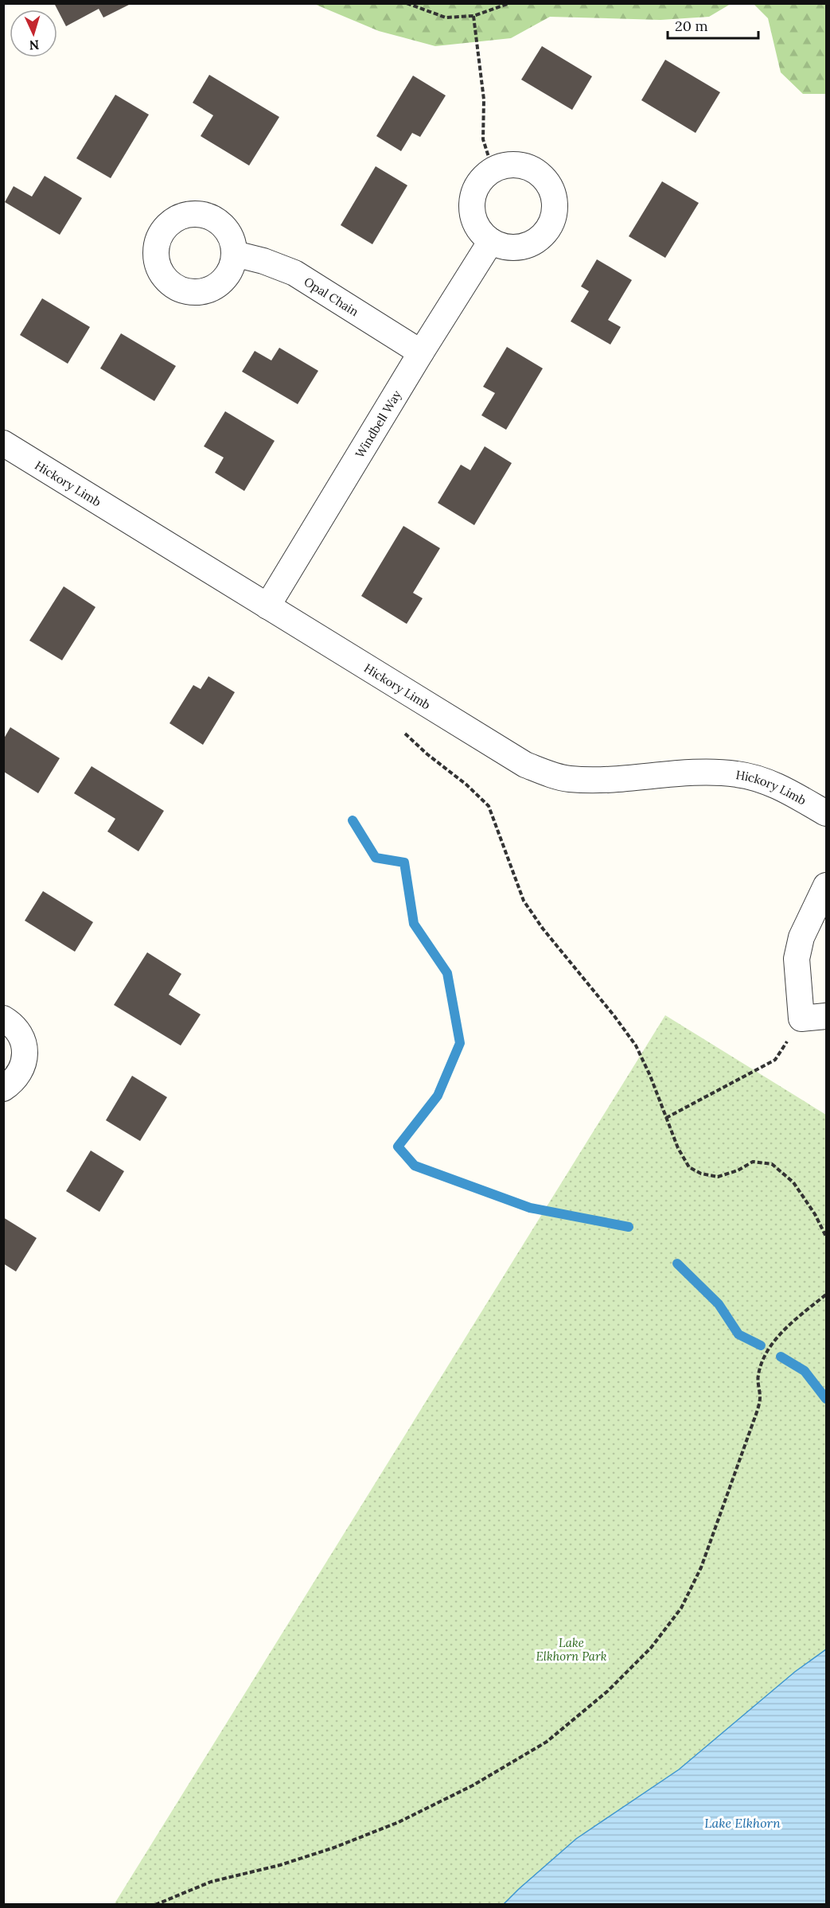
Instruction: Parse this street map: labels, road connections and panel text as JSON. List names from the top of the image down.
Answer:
{
  "streets": {
    "street": ["Opal Chain", "Windbell Way", "Hickory Limb"]
  },
  "crossings": [
    ["Opal Chain", "Windbell Way"],
    ["Windbell Way", "Hickory Limb"]
  ],
  "water": ["Lake Elkhorn"],
  "parks": ["Lake Elkhorn Park"],
  "scale_bar": "20 m",
  "north": "bottom"
}
